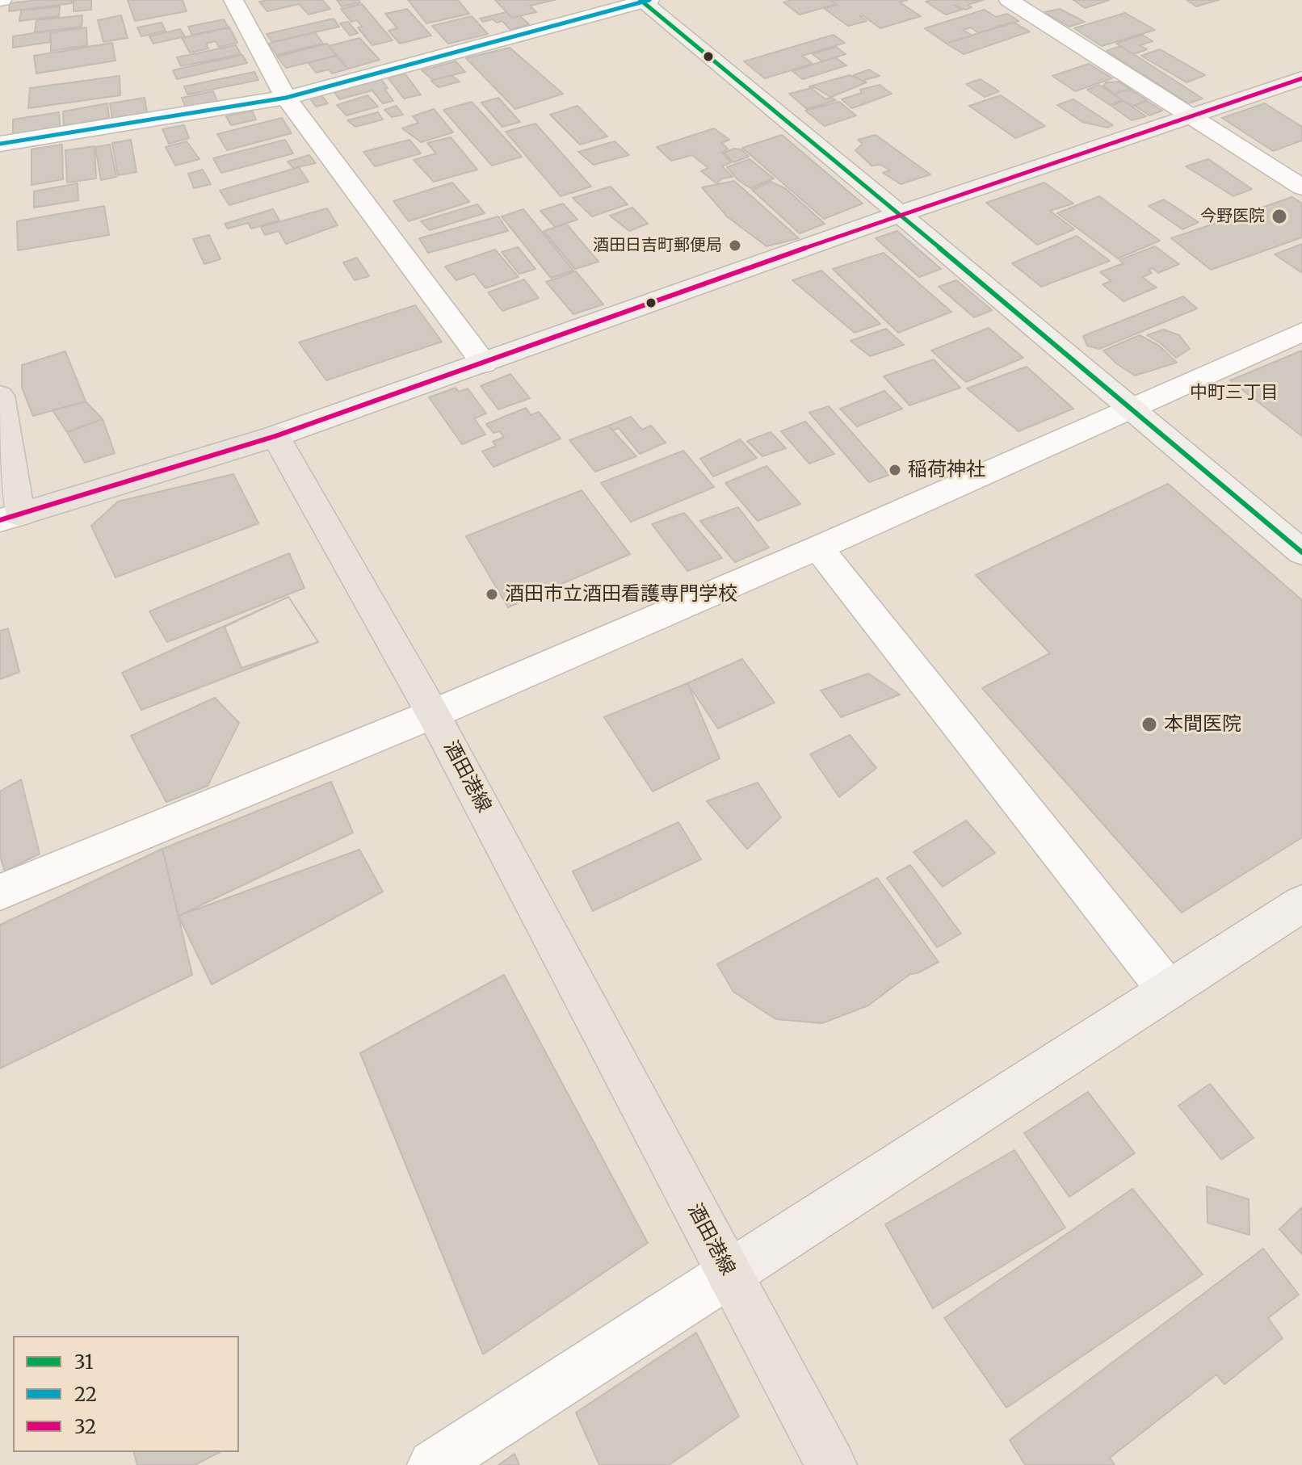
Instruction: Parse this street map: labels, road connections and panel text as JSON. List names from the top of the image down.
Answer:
{
  "streets": {
    "main road": ["酒田港線"]
  },
  "districts": ["中町三丁目"],
  "places": [
    "今野医院",
    "酒田日吉町郵便局",
    "稲荷神社",
    "酒田市立酒田看護専門学校",
    "本間医院"
  ],
  "lines": ["transit line 31", "transit line 22", "transit line 32"],
  "legend": ["31", "22", "32"]
}
